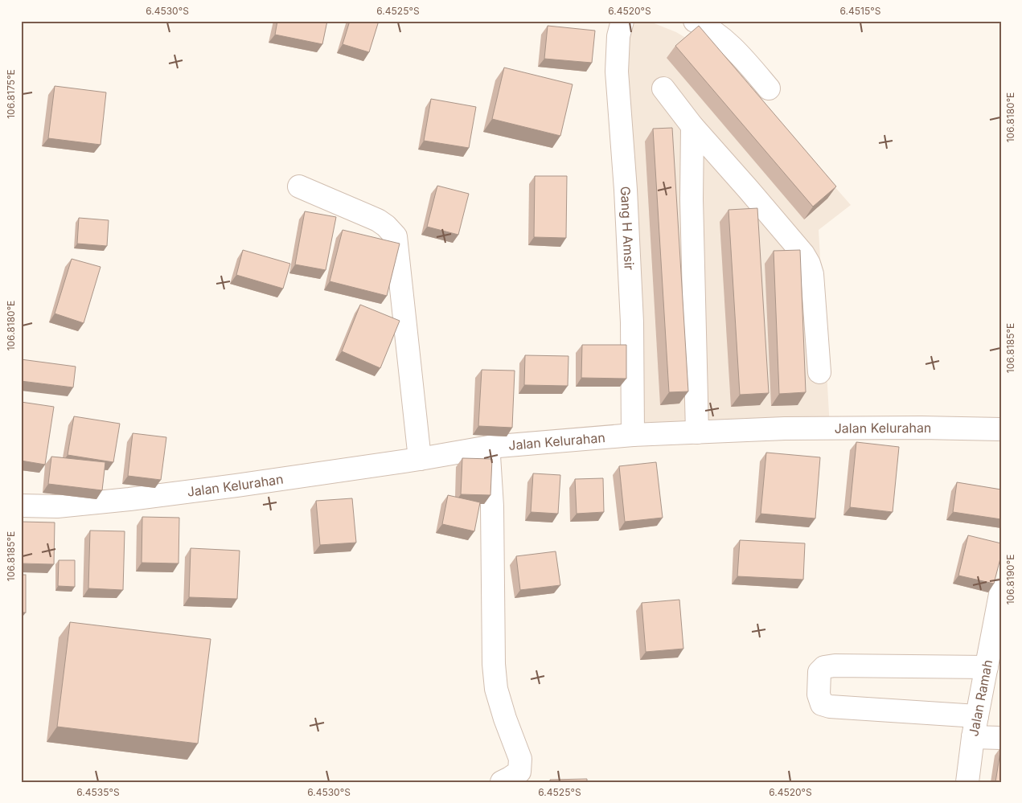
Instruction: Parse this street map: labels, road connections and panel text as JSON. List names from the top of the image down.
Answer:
{
  "streets": {
    "street": ["Gang H Amsir", "Jalan Kelurahan", "Jalan Ramah"]
  },
  "crossings": [
    ["Gang H Amsir", "Jalan Kelurahan"]
  ],
  "coordinates": [
    "6.4530°S",
    "6.4525°S",
    "6.4520°S",
    "6.4515°S",
    "106.8175°E",
    "106.8180°E",
    "106.8185°E",
    "106.8190°E",
    "6.4535°S"
  ]
}
